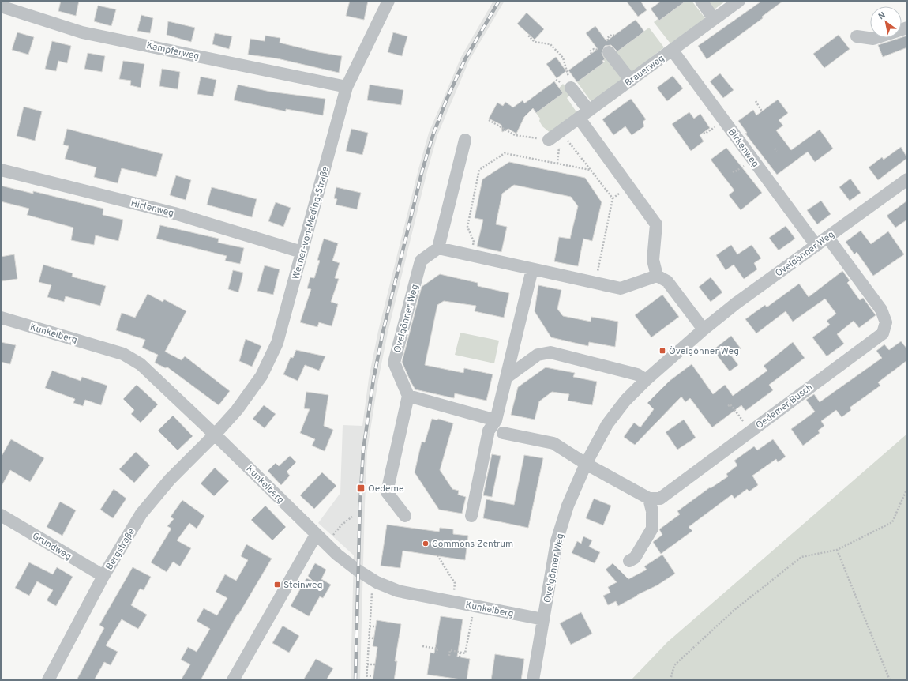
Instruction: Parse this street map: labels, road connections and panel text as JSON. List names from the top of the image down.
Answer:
{
  "streets": {
    "street": [
      "Kampferweg",
      "Brauerweg",
      "Birkenweg",
      "Hirtenweg",
      "Werner-von-Meding-Straße",
      "Ovelgönner Weg",
      "Kunkelberg",
      "Oedemer Busch",
      "Grundweg",
      "Bergstraße"
    ]
  },
  "crossings": [
    ["Kampferweg", "Werner-von-Meding-Straße"],
    ["Brauerweg", "Birkenweg"],
    ["Birkenweg", "Ovelgönner Weg"],
    ["Hirtenweg", "Werner-von-Meding-Straße"],
    ["Werner-von-Meding-Straße", "Kunkelberg"],
    ["Werner-von-Meding-Straße", "Bergstraße"],
    ["Ovelgönner Weg", "Kunkelberg"],
    ["Ovelgönner Weg", "Oedemer Busch"],
    ["Kunkelberg", "Bergstraße"],
    ["Grundweg", "Bergstraße"]
  ],
  "places": {
    "transit": ["Övelgönner Weg", "Oedeme", "Steinweg"],
    "other": ["Commons Zentrum"]
  },
  "north": "top left"
}
